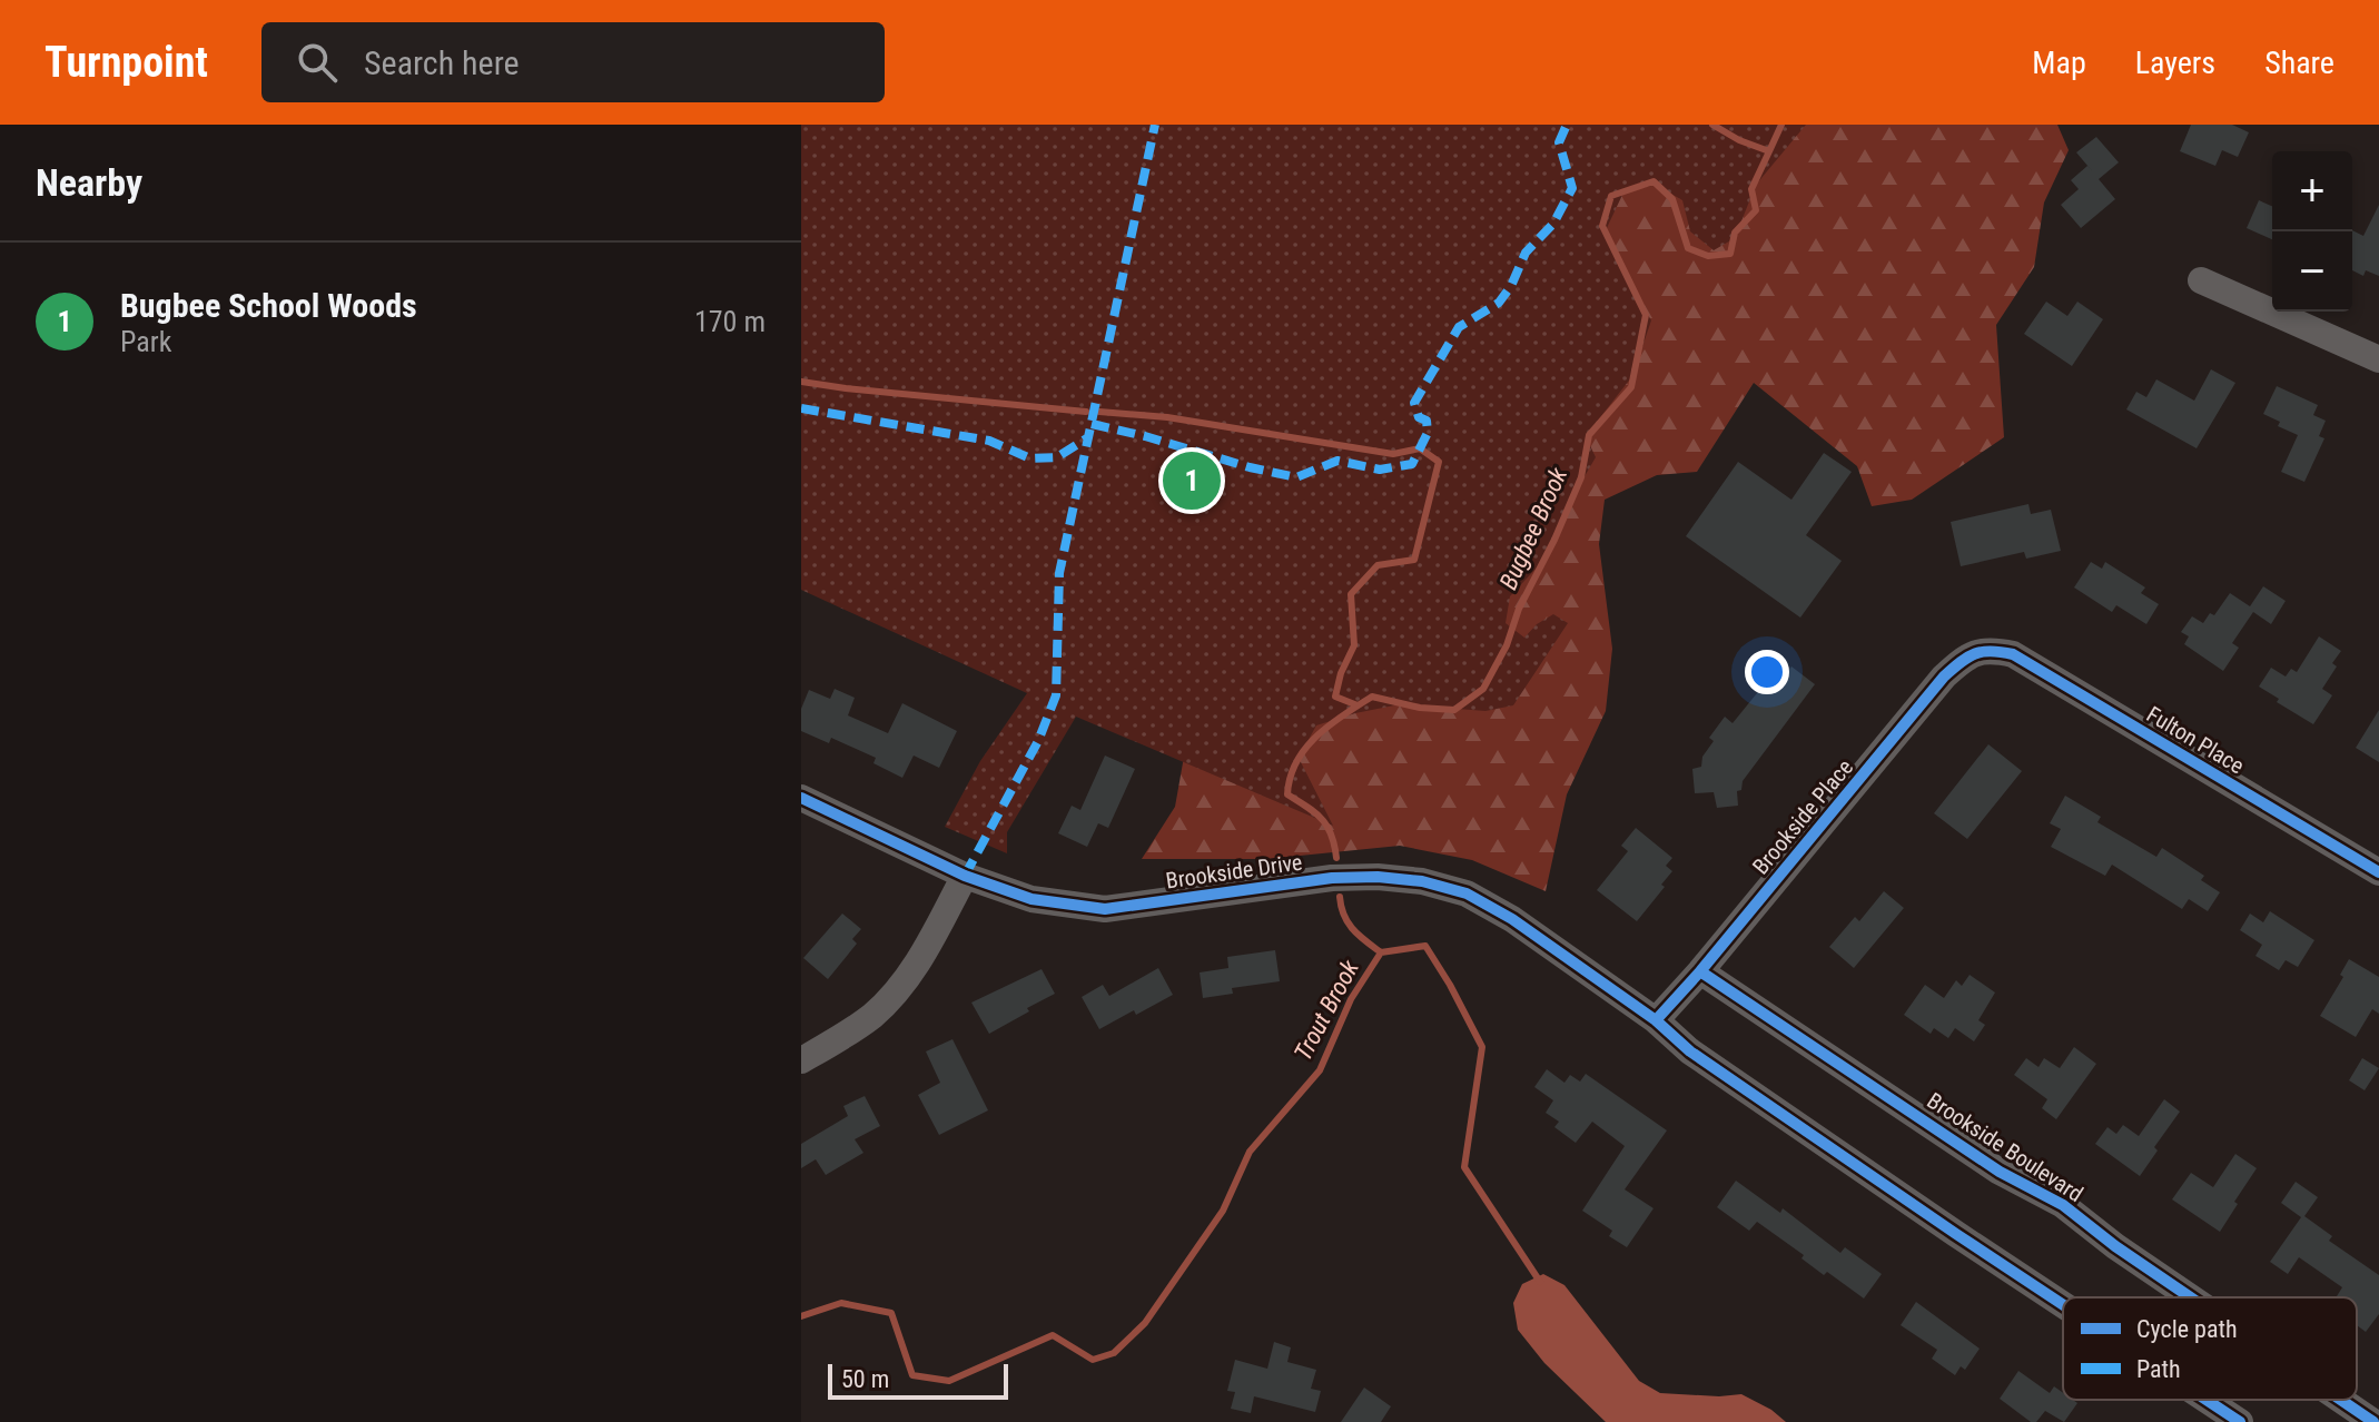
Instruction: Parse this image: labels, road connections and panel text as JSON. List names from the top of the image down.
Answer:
{
  "streets": {
    "street": [
      "Fulton Place",
      "Brookside Place",
      "Brookside Drive",
      "Brookside Boulevard"
    ]
  },
  "crossings": [
    ["Fulton Place", "Brookside Place"],
    ["Brookside Place", "Brookside Drive"],
    ["Brookside Place", "Brookside Boulevard"]
  ],
  "water": ["Bugbee Brook", "Trout Brook"],
  "legend": ["Cycle path", "Path"],
  "scale_bar": "50 m",
  "page": {
    "header": "Turnpoint",
    "search": "Search here",
    "nav": ["Map", "Layers", "Share"],
    "heading": "Nearby",
    "map_buttons": ["+", "−"],
    "list": [
      {
        "mark": "1",
        "name": "Bugbee School Woods",
        "note": "Park",
        "value": "170 m"
      }
    ],
    "pins": "1",
    "scale": "50 m"
  }
}
